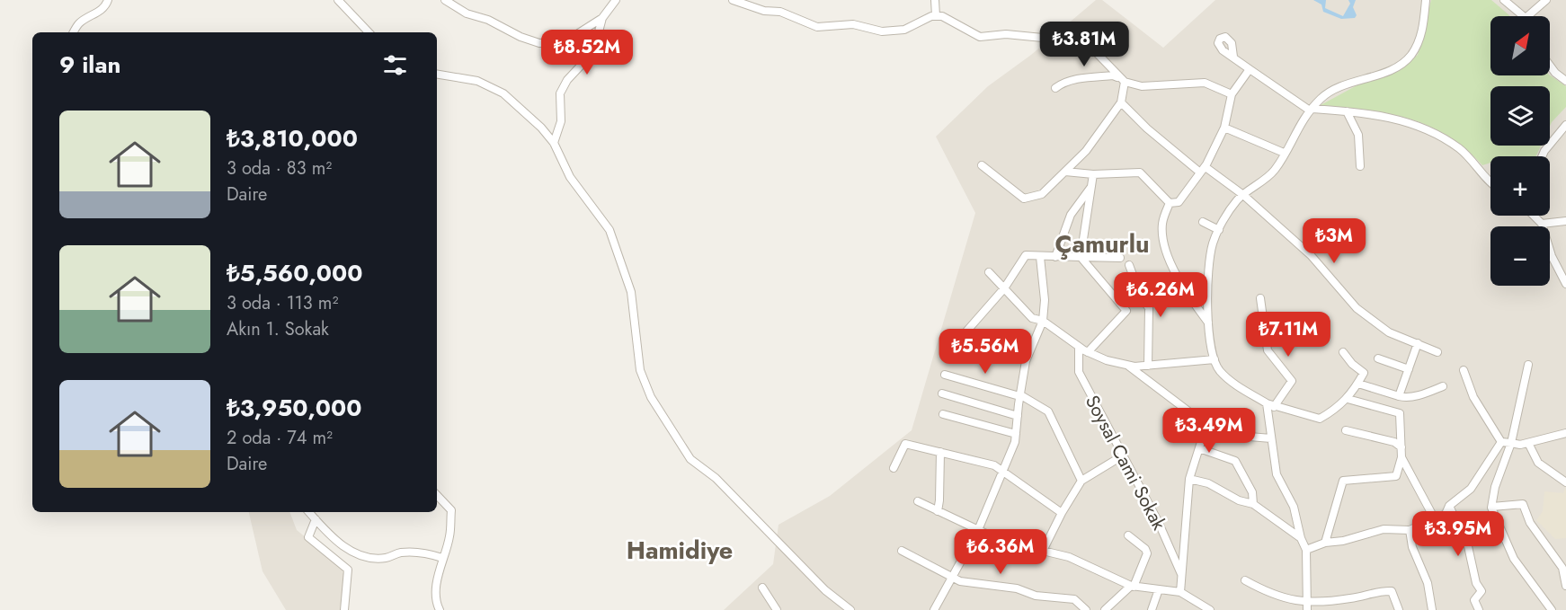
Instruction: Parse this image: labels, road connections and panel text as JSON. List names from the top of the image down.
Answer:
{
  "streets": {
    "street": ["Soysal Cami Sokak"]
  },
  "districts": ["Çamurlu", "Hamidiye"],
  "north": "top right",
  "page": {
    "map_buttons": ["+", "−"],
    "price": [
      "₺3.81M",
      "₺8.52M",
      "₺3M",
      "₺6.26M",
      "₺7.11M",
      "₺5.56M",
      "₺3.49M",
      "₺3.95M",
      "₺6.36M"
    ],
    "heading": "9 ilan",
    "list": [
      {
        "name": "₺3,810,000",
        "note": "3 oda · 83 m² · Daire"
      },
      {
        "name": "₺5,560,000",
        "note": "3 oda · 113 m² · Akın 1. Sokak"
      },
      {
        "name": "₺3,950,000",
        "note": "2 oda · 74 m² · Daire"
      }
    ]
  }
}
